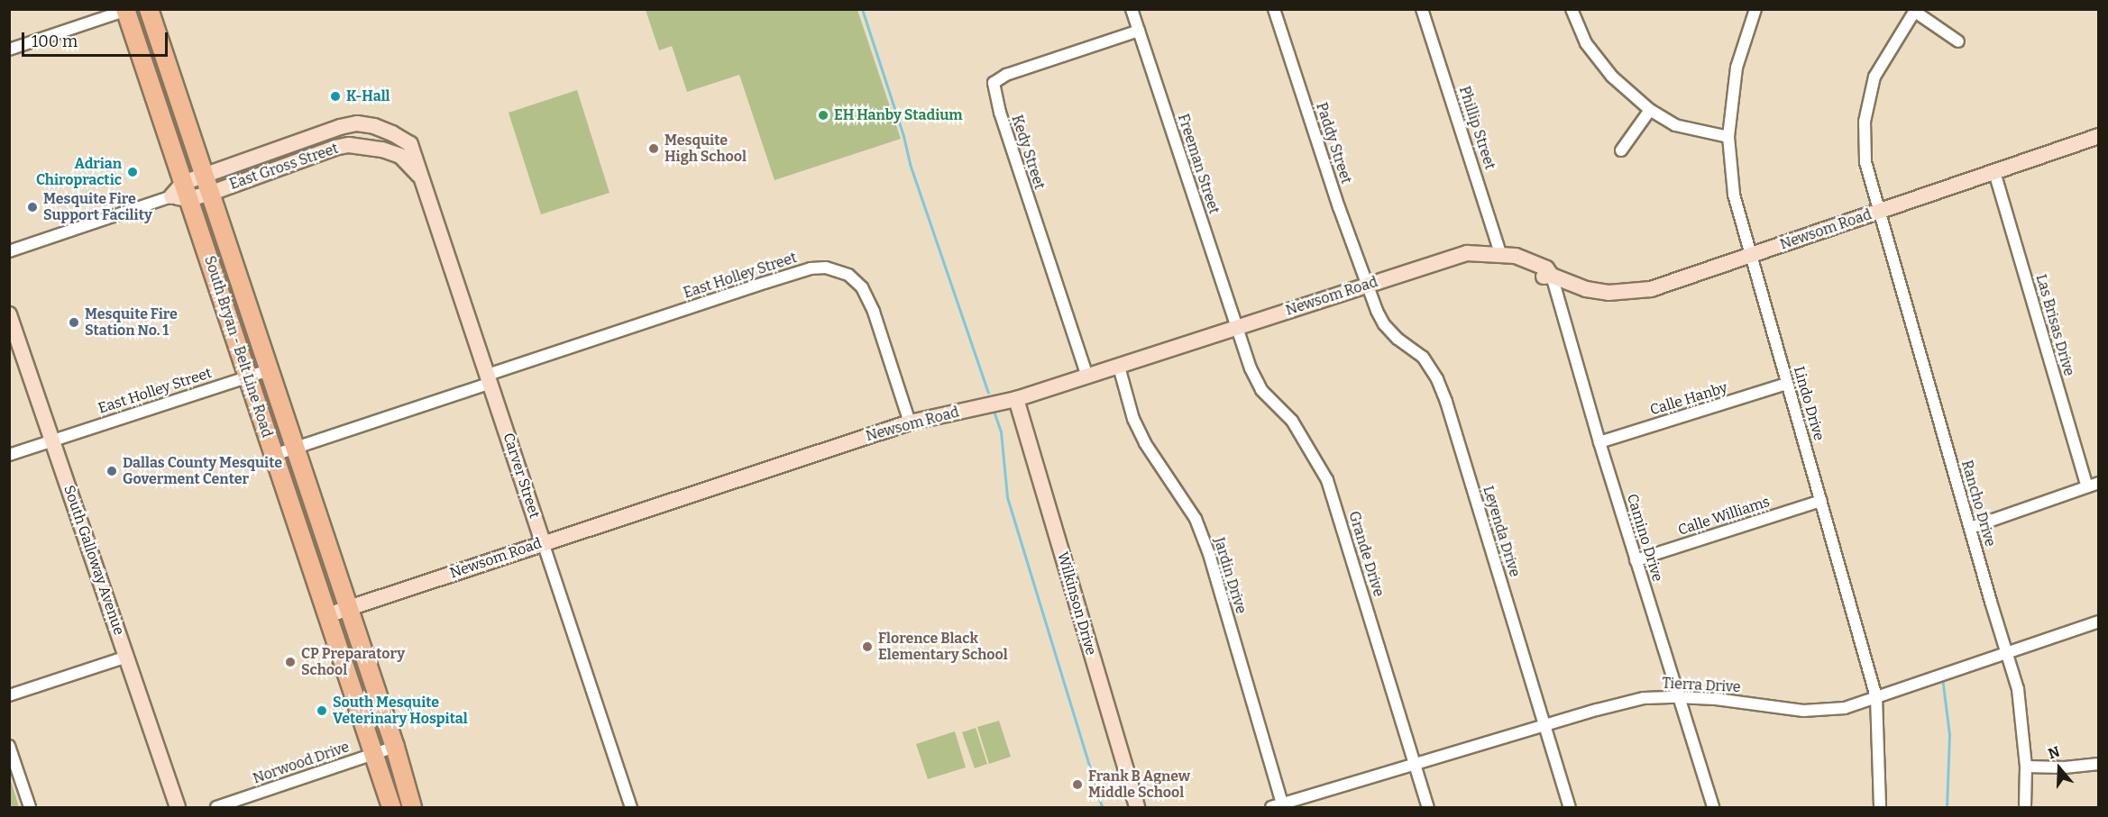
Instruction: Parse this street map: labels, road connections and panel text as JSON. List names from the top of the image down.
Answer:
{
  "streets": {
    "main road": ["South Bryan - Belt Line Road"],
    "street": [
      "Phillip Street",
      "Paddy Street",
      "Kedy Street",
      "Freeman Street",
      "East Gross Street",
      "Newsom Road",
      "East Holley Street",
      "Las Brisas Drive",
      "Calle Hanby",
      "Lindo Drive",
      "Carver Street",
      "Rancho Drive",
      "Calle Williams",
      "Leyenda Drive",
      "Camino Drive",
      "Grande Drive",
      "South Galloway Avenue",
      "Jardin Drive",
      "Wilkinson Drive",
      "Tierra Drive",
      "Norwood Drive"
    ]
  },
  "crossings": [
    ["Phillip Street", "Newsom Road"],
    ["Paddy Street", "Newsom Road"],
    ["Paddy Street", "Leyenda Drive"],
    ["Kedy Street", "Freeman Street"],
    ["Kedy Street", "Newsom Road"],
    ["Freeman Street", "Newsom Road"],
    ["Freeman Street", "Grande Drive"],
    ["East Gross Street", "South Bryan - Belt Line Road"],
    ["East Gross Street", "Carver Street"],
    ["Newsom Road", "East Holley Street"],
    ["Newsom Road", "Las Brisas Drive"],
    ["Newsom Road", "South Bryan - Belt Line Road"],
    ["Newsom Road", "Lindo Drive"],
    ["Newsom Road", "Carver Street"],
    ["Newsom Road", "Rancho Drive"],
    ["Newsom Road", "Leyenda Drive"],
    ["Newsom Road", "Camino Drive"],
    ["Newsom Road", "Grande Drive"],
    ["Newsom Road", "Jardin Drive"],
    ["Newsom Road", "Wilkinson Drive"],
    ["East Holley Street", "South Bryan - Belt Line Road"],
    ["East Holley Street", "Carver Street"],
    ["East Holley Street", "South Galloway Avenue"],
    ["South Bryan - Belt Line Road", "Norwood Drive"],
    ["Calle Hanby", "Lindo Drive"],
    ["Calle Hanby", "Camino Drive"],
    ["Lindo Drive", "Calle Williams"],
    ["Lindo Drive", "Tierra Drive"],
    ["Rancho Drive", "Tierra Drive"],
    ["Calle Williams", "Camino Drive"],
    ["Leyenda Drive", "Tierra Drive"],
    ["Camino Drive", "Tierra Drive"],
    ["Grande Drive", "Tierra Drive"],
    ["Jardin Drive", "Tierra Drive"]
  ],
  "places": [
    "K-Hall",
    "EH Hanby Stadium",
    "Mesquite High School",
    "Adrian Chiropractic",
    "Mesquite Fire Support Facility",
    "Mesquite Fire Station No. 1",
    "Dallas County Mesquite Goverment Center",
    "Florence Black Elementary School",
    "CP Preparatory School",
    "South Mesquite Veterinary Hospital",
    "Frank B Agnew Middle School"
  ],
  "scale_bar": "100 m",
  "north": "top"
}
